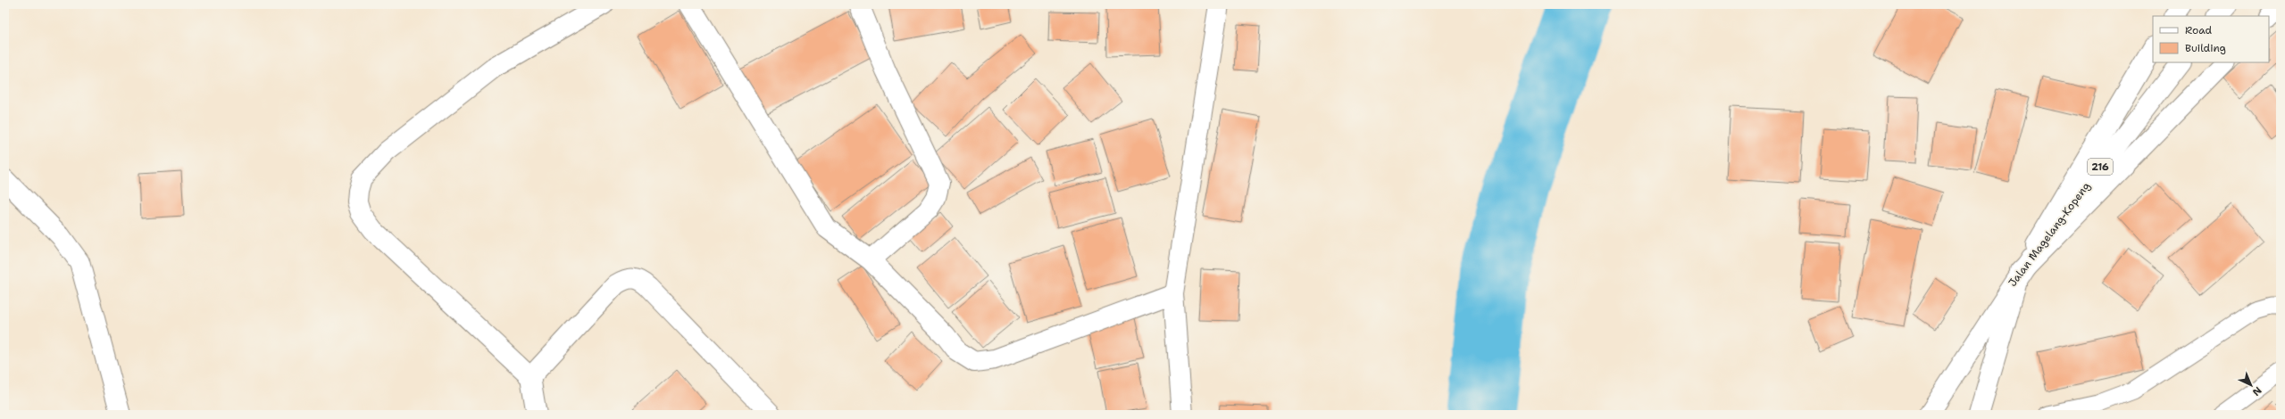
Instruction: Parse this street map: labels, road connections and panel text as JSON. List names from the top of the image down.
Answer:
{
  "streets": {
    "main road": ["216", "Jalan Magelang-Kopeng"]
  },
  "legend": ["Road", "Building"],
  "north": "bottom right"
}
